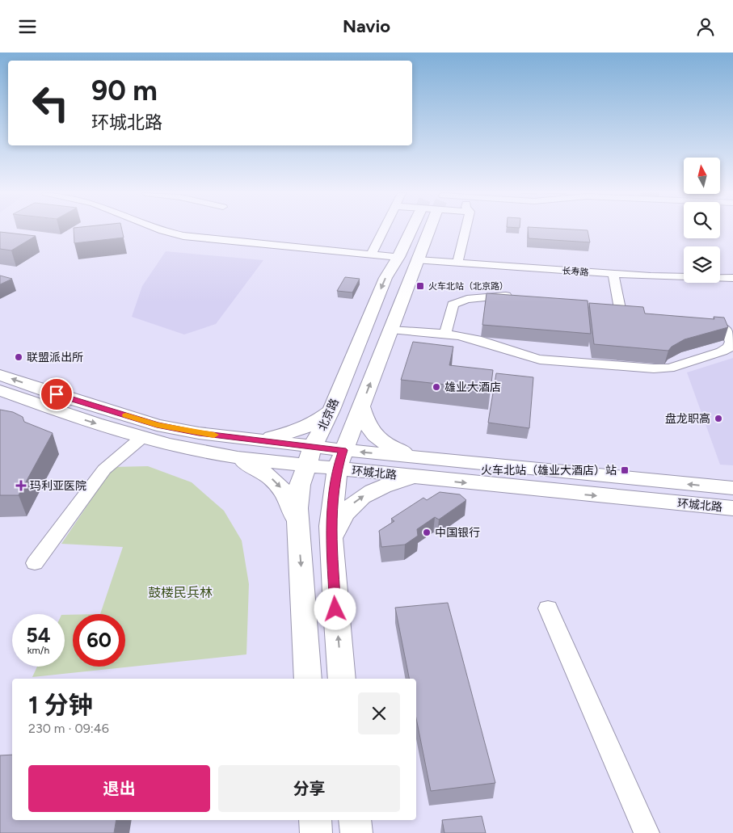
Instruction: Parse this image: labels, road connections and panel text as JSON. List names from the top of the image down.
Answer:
{
  "streets": {
    "main road": ["北京路", "环城北路"],
    "street": ["长寿路"]
  },
  "crossings": [
    ["北京路", "环城北路"]
  ],
  "parks": ["鼓楼民兵林"],
  "places": {
    "transit": ["火车北站（北京路）", "火车北站（雄业大酒店）站"],
    "other": [
      "联盟派出所",
      "雄业大酒店",
      "盘龙职高",
      "中国银行"
    ],
    "health": ["玛利亚医院"]
  },
  "north": "top",
  "page": {
    "header": "Navio",
    "turn": ["90 m", "环城北路"],
    "speed": "54 km/h",
    "limit": "60",
    "heading": ["1 分钟", "230 m · 09:46"],
    "buttons": ["退出", "分享"]
  }
}
